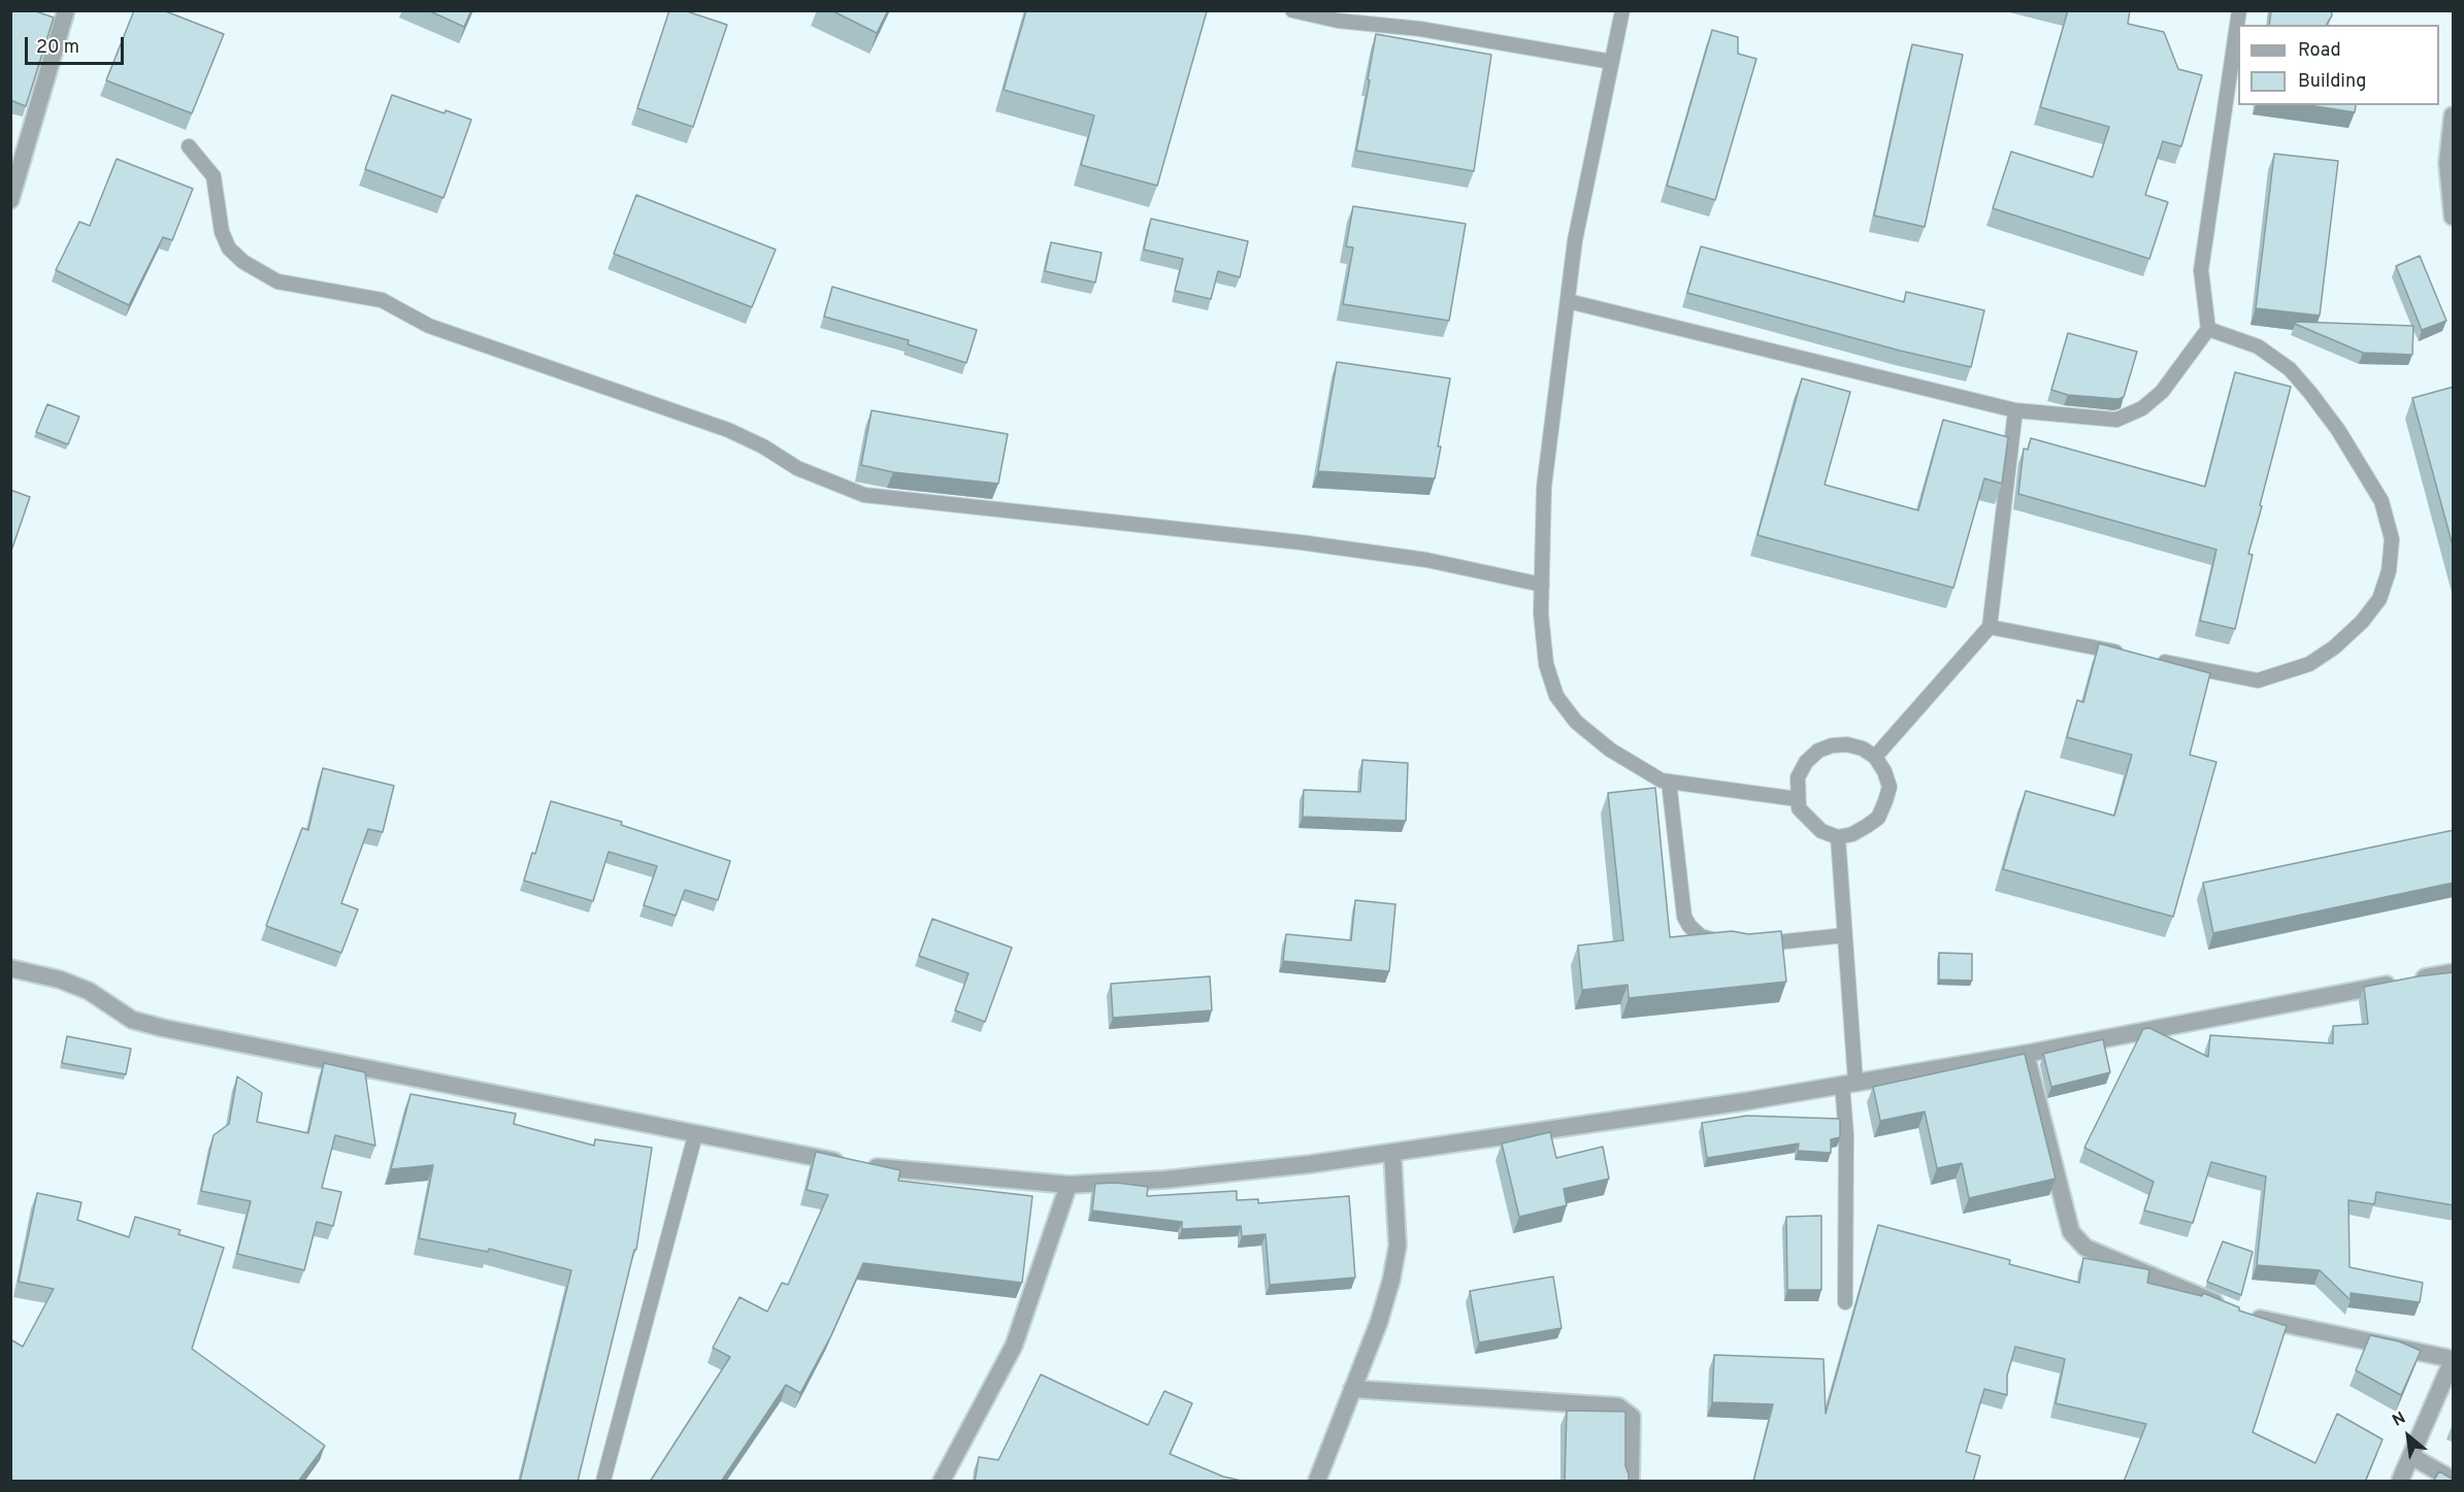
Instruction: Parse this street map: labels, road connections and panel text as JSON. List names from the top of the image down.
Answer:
{
  "legend": ["Road", "Building"],
  "scale_bar": "20 m",
  "north": "top left"
}
